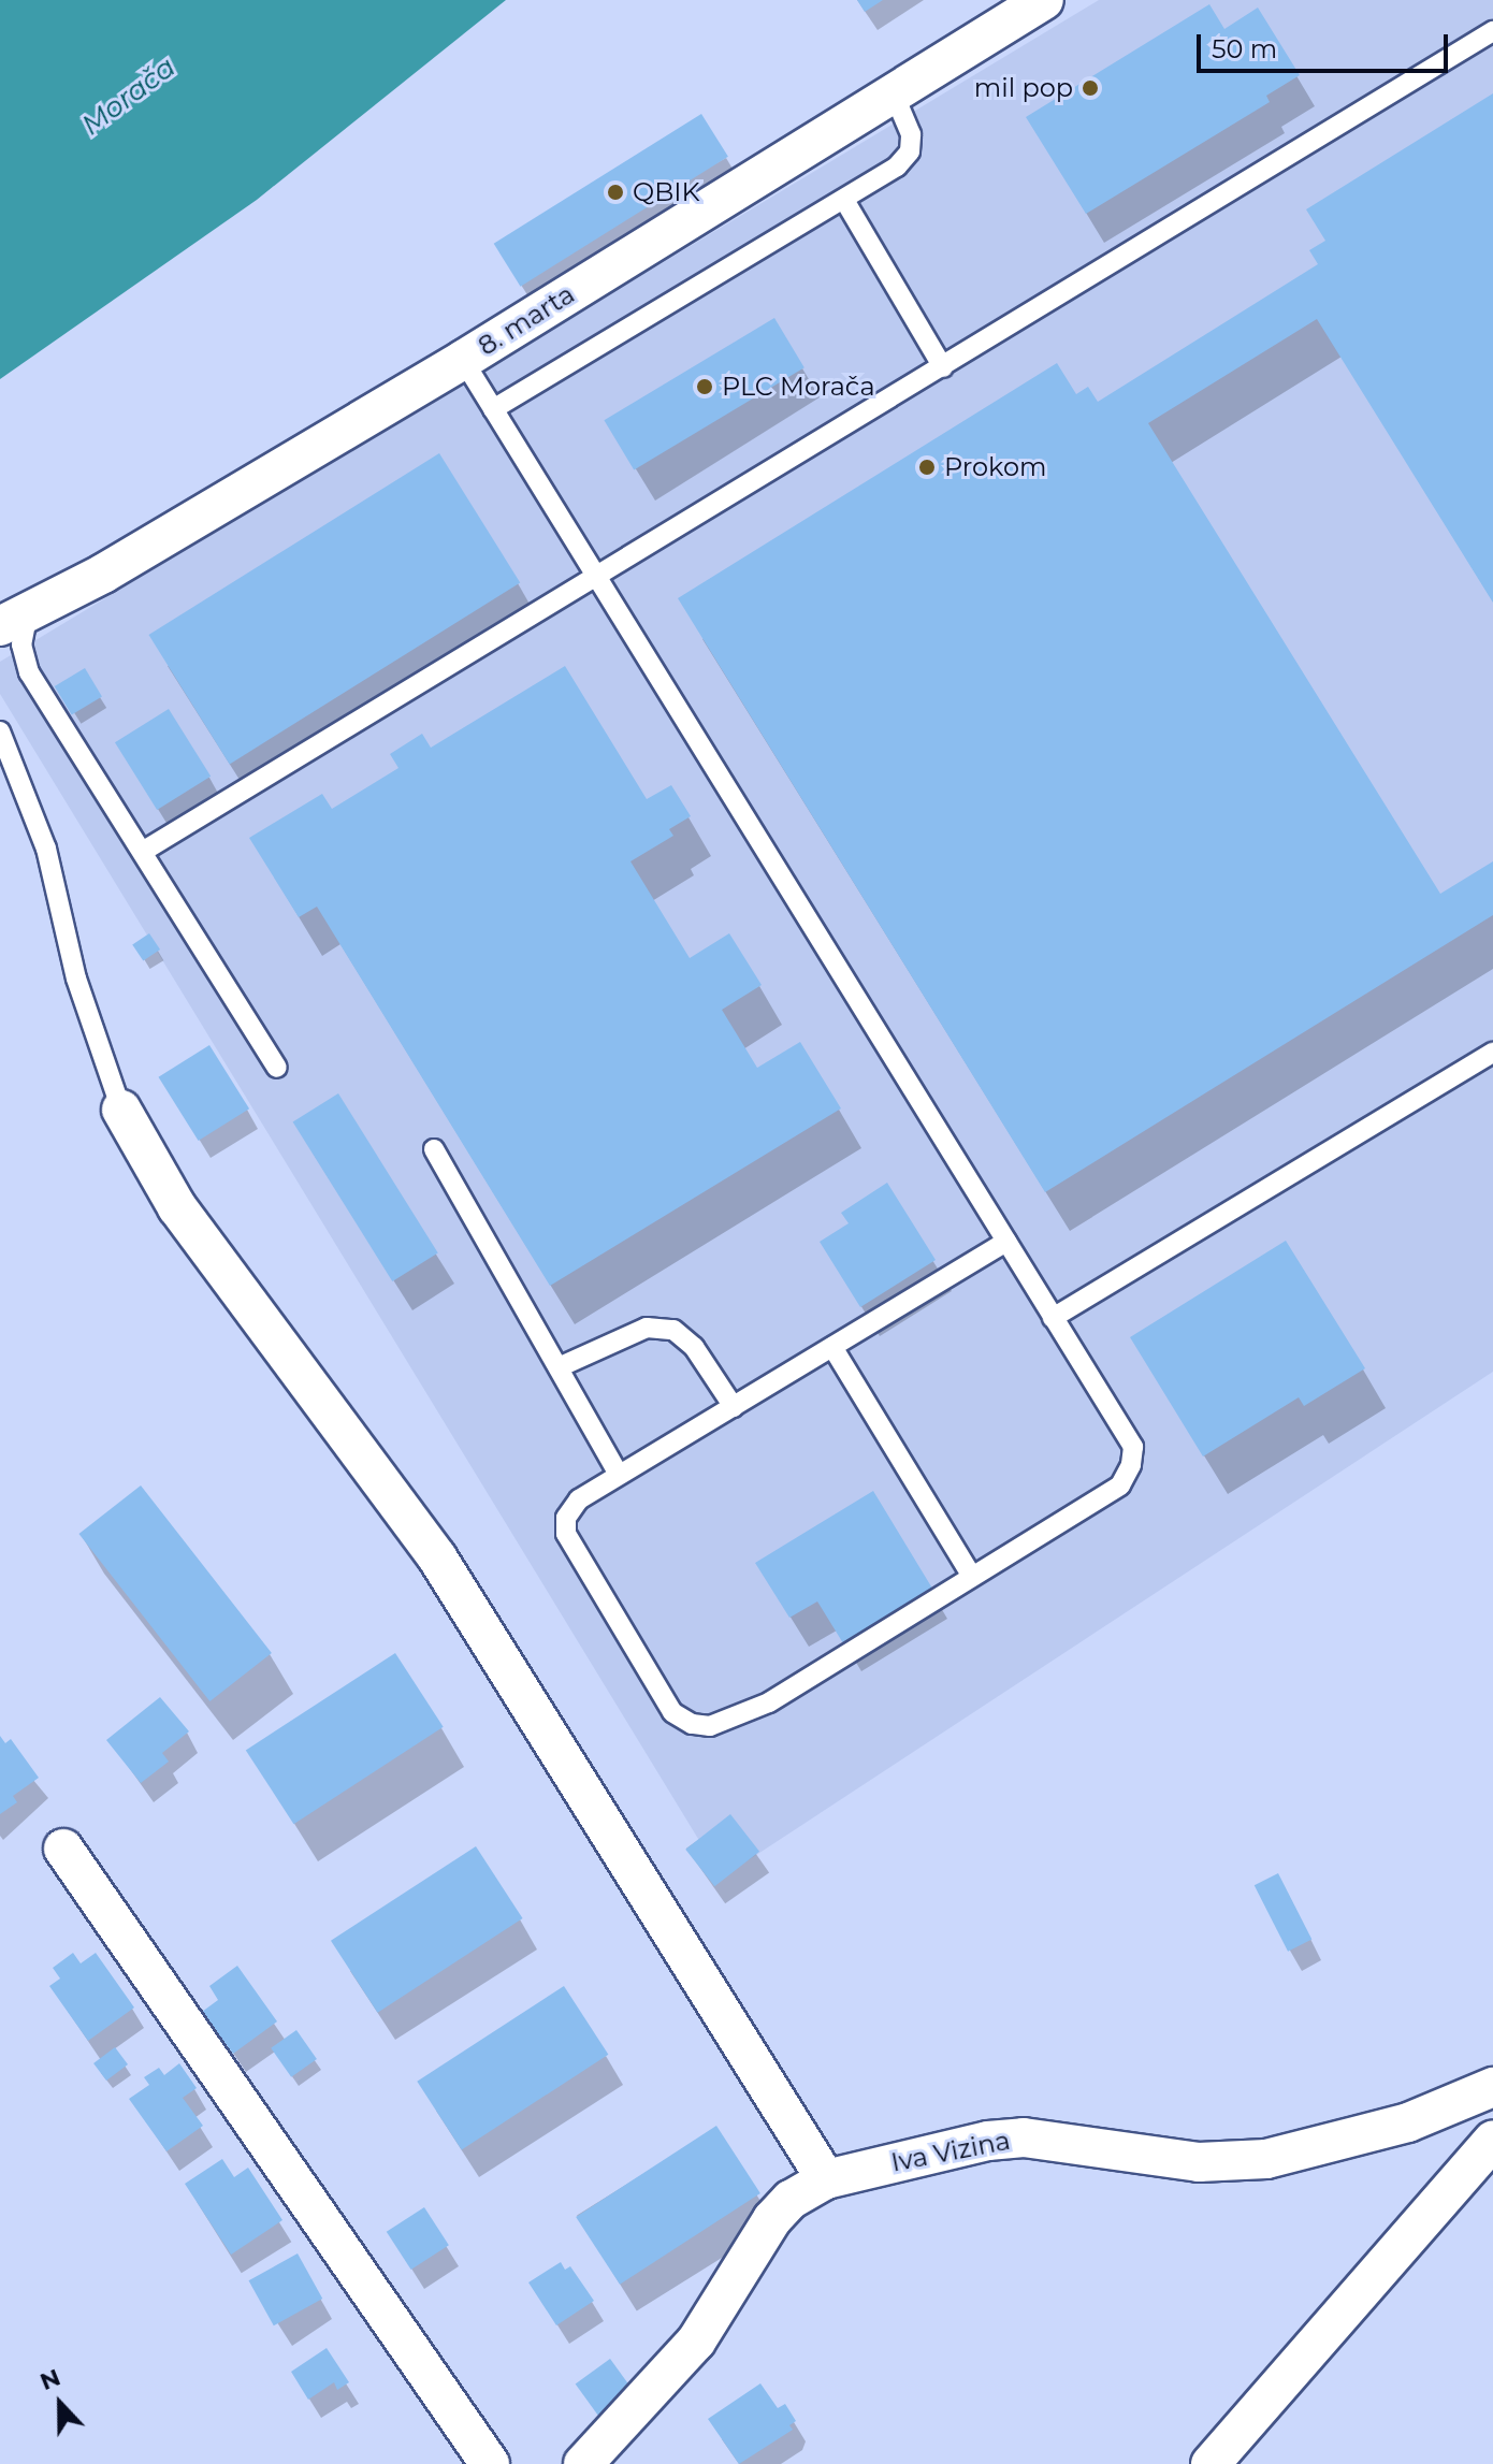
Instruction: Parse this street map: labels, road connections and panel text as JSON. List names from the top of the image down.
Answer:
{
  "streets": {
    "street": ["8. marta", "Iva Vizina"]
  },
  "water": ["Morača"],
  "places": [
    "mil pop",
    "QBIK",
    "PLC Morača",
    "Prokom"
  ],
  "scale_bar": "50 m",
  "north": "top"
}
